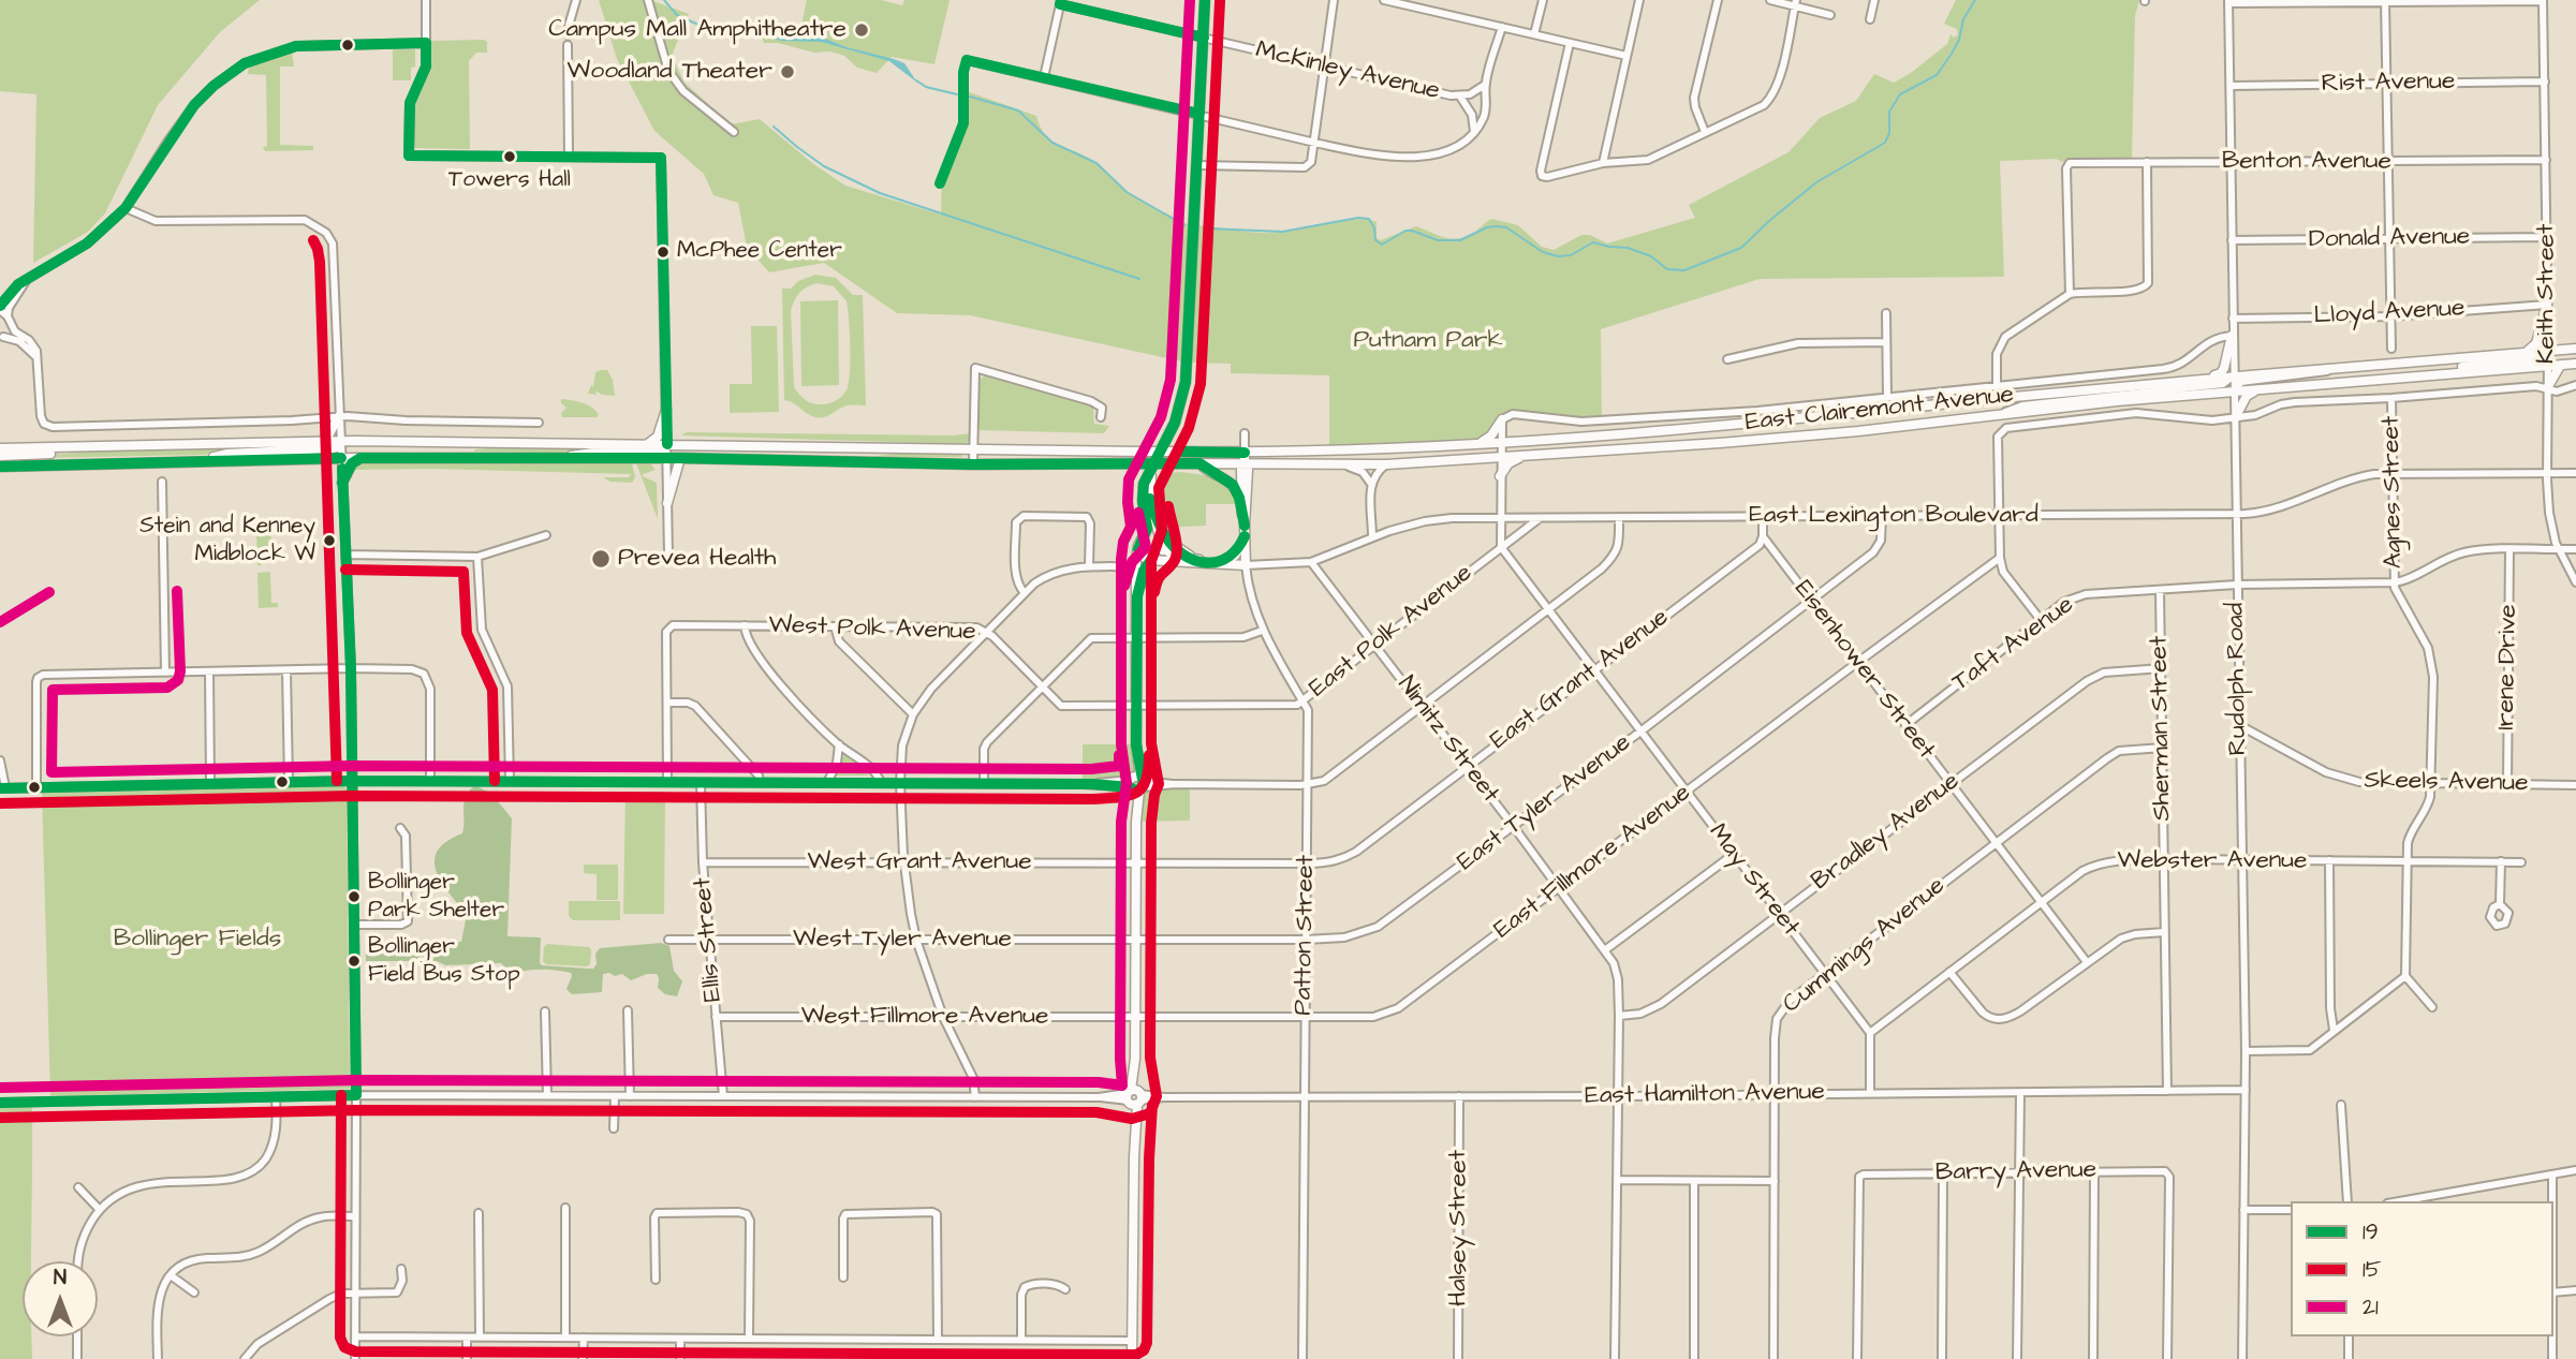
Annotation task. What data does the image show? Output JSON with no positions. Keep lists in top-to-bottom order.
{
  "streets": {
    "main road": ["East Clairemont Avenue", "East Lexington Boulevard", "Patton Street"],
    "street": [
      "McKinley Avenue",
      "Rist Avenue",
      "Benton Avenue",
      "Donald Avenue",
      "Keith Street",
      "Lloyd Avenue",
      "Agnes Street",
      "West Polk Avenue",
      "East Polk Avenue",
      "Taft Avenue",
      "Irene Drive",
      "Eisenhower Street",
      "Rudolph Road",
      "East Grant Avenue",
      "Sherman Street",
      "Nimitz Street",
      "Skeels Avenue",
      "East Tyler Avenue",
      "Bradley Avenue",
      "Webster Avenue",
      "West Grant Avenue",
      "East Fillmore Avenue",
      "May Street",
      "Ellis Street",
      "West Tyler Avenue",
      "Cummings Avenue",
      "West Fillmore Avenue",
      "East Hamilton Avenue",
      "Barry Avenue",
      "Halsey Street"
    ]
  },
  "crossings": [
    ["Rist Avenue", "Keith Street"],
    ["Rist Avenue", "Rudolph Road"],
    ["Benton Avenue", "Keith Street"],
    ["Benton Avenue", "Rudolph Road"],
    ["Donald Avenue", "Keith Street"],
    ["Donald Avenue", "Rudolph Road"],
    ["Keith Street", "Lloyd Avenue"],
    ["Keith Street", "East Clairemont Avenue"],
    ["Keith Street", "East Lexington Boulevard"],
    ["Keith Street", "Taft Avenue"],
    ["Lloyd Avenue", "Rudolph Road"],
    ["East Clairemont Avenue", "East Lexington Boulevard"],
    ["East Clairemont Avenue", "Rudolph Road"],
    ["East Clairemont Avenue", "Nimitz Street"],
    ["East Clairemont Avenue", "Patton Street"],
    ["Agnes Street", "East Lexington Boulevard"],
    ["Agnes Street", "Taft Avenue"],
    ["Agnes Street", "Skeels Avenue"],
    ["Agnes Street", "Webster Avenue"],
    ["East Lexington Boulevard", "East Polk Avenue"],
    ["East Lexington Boulevard", "Rudolph Road"],
    ["East Lexington Boulevard", "Nimitz Street"],
    ["East Lexington Boulevard", "East Tyler Avenue"],
    ["East Lexington Boulevard", "Patton Street"],
    ["West Polk Avenue", "East Polk Avenue"],
    ["East Polk Avenue", "Nimitz Street"],
    ["East Polk Avenue", "May Street"],
    ["East Polk Avenue", "Patton Street"],
    ["Taft Avenue", "Irene Drive"],
    ["Taft Avenue", "Eisenhower Street"],
    ["Taft Avenue", "Rudolph Road"],
    ["Taft Avenue", "Sherman Street"],
    ["Irene Drive", "Skeels Avenue"],
    ["Eisenhower Street", "East Grant Avenue"],
    ["Eisenhower Street", "East Tyler Avenue"],
    ["Eisenhower Street", "Bradley Avenue"],
    ["Eisenhower Street", "Webster Avenue"],
    ["Eisenhower Street", "East Fillmore Avenue"],
    ["Eisenhower Street", "Cummings Avenue"],
    ["Rudolph Road", "Skeels Avenue"],
    ["Rudolph Road", "Webster Avenue"],
    ["Rudolph Road", "East Hamilton Avenue"],
    ["East Grant Avenue", "Nimitz Street"],
    ["East Grant Avenue", "West Grant Avenue"],
    ["East Grant Avenue", "May Street"],
    ["East Grant Avenue", "Patton Street"],
    ["Sherman Street", "Bradley Avenue"],
    ["Sherman Street", "Webster Avenue"],
    ["Sherman Street", "Cummings Avenue"],
    ["Sherman Street", "East Hamilton Avenue"],
    ["Nimitz Street", "East Tyler Avenue"],
    ["Nimitz Street", "Bradley Avenue"],
    ["Nimitz Street", "East Fillmore Avenue"],
    ["Nimitz Street", "Patton Street"],
    ["Nimitz Street", "East Hamilton Avenue"],
    ["East Tyler Avenue", "May Street"],
    ["East Tyler Avenue", "Patton Street"],
    ["East Tyler Avenue", "West Tyler Avenue"],
    ["Bradley Avenue", "May Street"],
    ["Webster Avenue", "May Street"],
    ["West Grant Avenue", "Ellis Street"],
    ["East Fillmore Avenue", "May Street"],
    ["East Fillmore Avenue", "Patton Street"],
    ["East Fillmore Avenue", "West Fillmore Avenue"],
    ["May Street", "Cummings Avenue"],
    ["Patton Street", "East Hamilton Avenue"],
    ["Ellis Street", "West Tyler Avenue"],
    ["Ellis Street", "West Fillmore Avenue"],
    ["Ellis Street", "East Hamilton Avenue"],
    ["Cummings Avenue", "East Hamilton Avenue"],
    ["East Hamilton Avenue", "Halsey Street"]
  ],
  "parks": ["Putnam Park", "Bollinger Fields"],
  "places": [
    "Campus Mall Amphitheatre",
    "Woodland Theater",
    "Towers Hall",
    "McPhee Center",
    "Stein and Kenney Midblock W",
    "Prevea Health",
    "Bollinger Park Shelter",
    "Bollinger Field Bus Stop"
  ],
  "lines": ["transit line 19", "transit line 21", "transit line 15"],
  "legend": ["19", "15", "21"],
  "north": "top"
}
